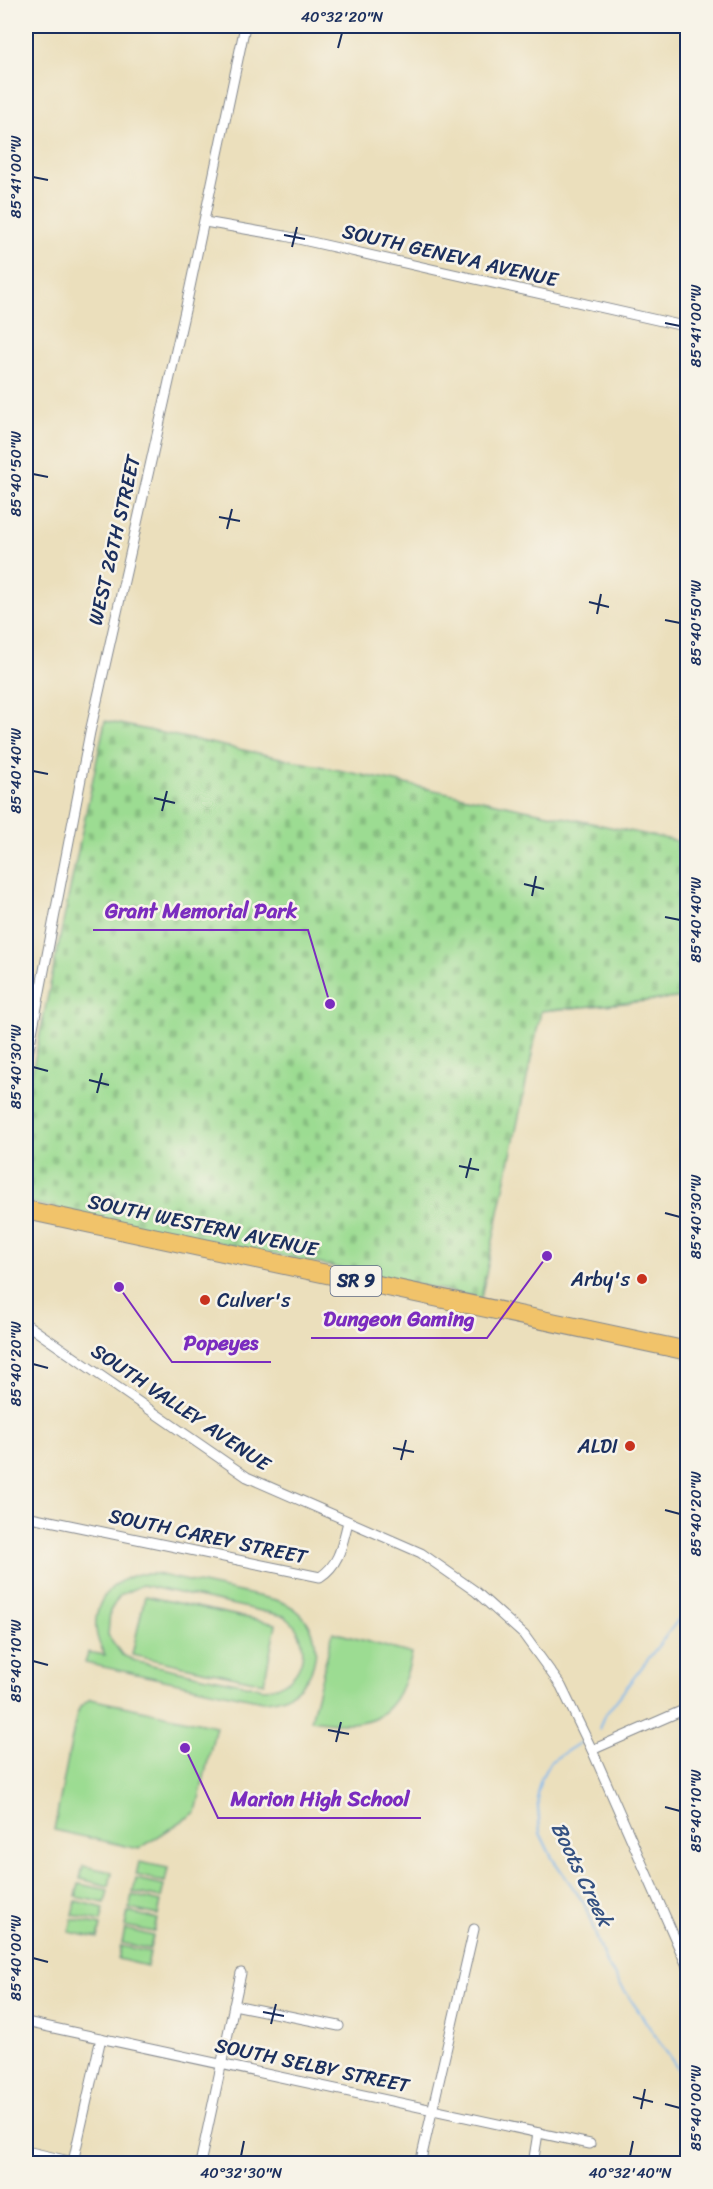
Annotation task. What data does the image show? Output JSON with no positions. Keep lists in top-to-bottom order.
{
  "streets": {
    "highway": ["SOUTH WESTERN AVENUE", "SR 9"],
    "street": [
      "SOUTH GENEVA AVENUE",
      "WEST 26TH STREET",
      "SOUTH VALLEY AVENUE",
      "SOUTH CAREY STREET",
      "SOUTH SELBY STREET"
    ]
  },
  "crossings": [
    ["SOUTH GENEVA AVENUE", "WEST 26TH STREET"],
    ["SOUTH VALLEY AVENUE", "SOUTH CAREY STREET"]
  ],
  "water": ["Boots Creek"],
  "places": [
    "Grant Memorial Park",
    "Dungeon Gaming",
    "Arby's",
    "Popeyes",
    "Culver's",
    "ALDI",
    "Marion High School"
  ],
  "coordinates": [
    "40°32'20\"N",
    "85°41'00\"W",
    "85°40'50\"W",
    "85°40'40\"W",
    "85°40'30\"W",
    "85°40'20\"W",
    "85°40'10\"W",
    "85°40'00\"W",
    "40°32'30\"N",
    "40°32'40\"N"
  ]
}
